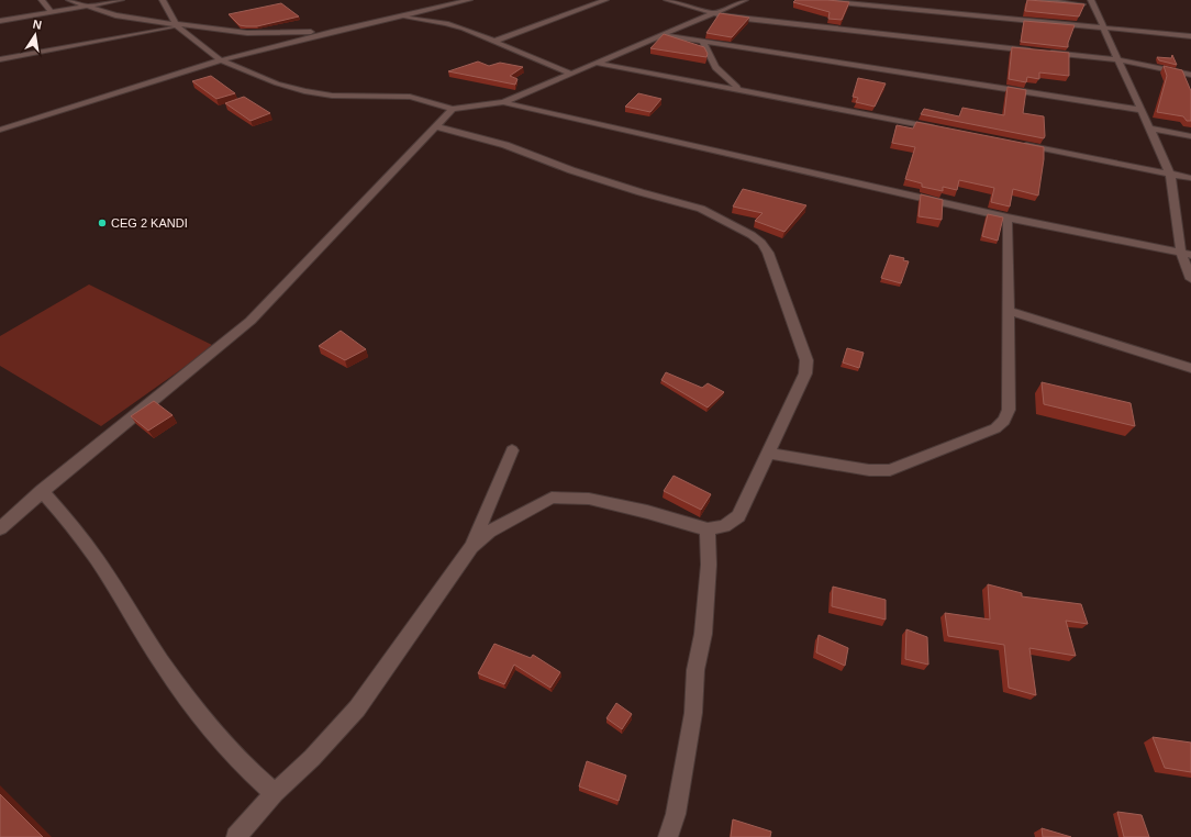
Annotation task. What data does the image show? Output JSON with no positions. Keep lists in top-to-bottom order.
{
  "places": ["CEG 2 KANDI"],
  "north": "top"
}
